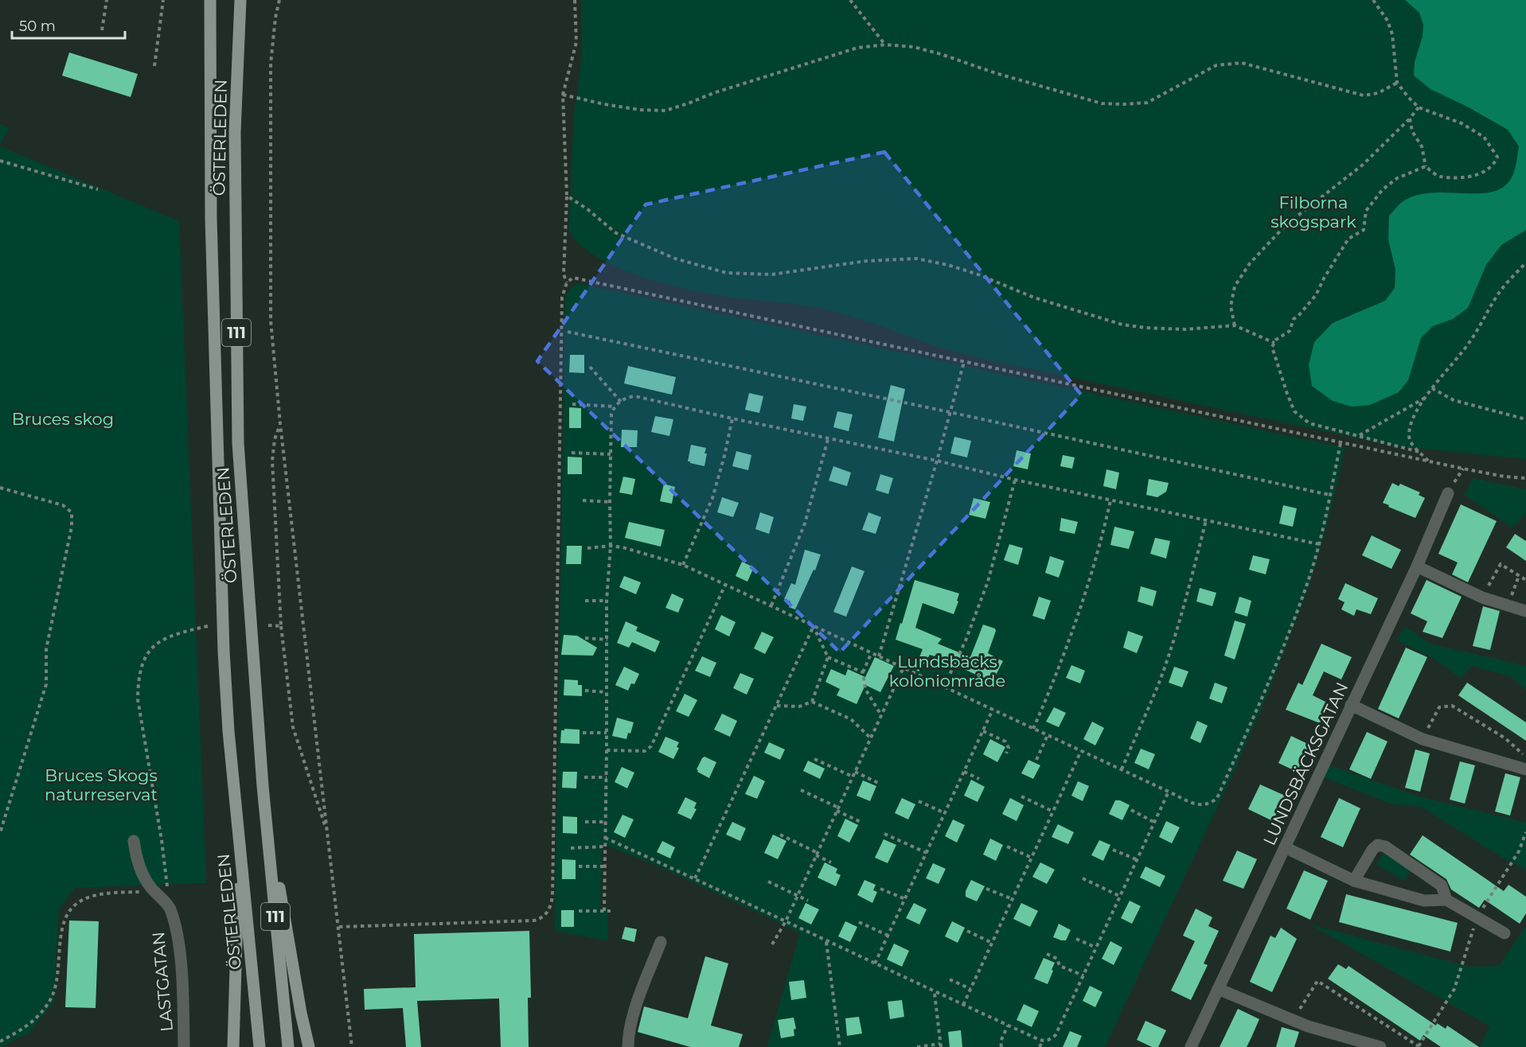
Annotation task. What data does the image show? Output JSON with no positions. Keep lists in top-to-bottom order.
{
  "streets": {
    "main road": ["ÖSTERLEDEN", "111"],
    "street": ["LUNDSBÄCKSGATAN", "LASTGATAN"]
  },
  "parks": [
    "Filborna skogspark",
    "Bruces skog",
    "Lundsbäcks koloniområde",
    "Bruces Skogs naturreservat"
  ],
  "scale_bar": "50 m"
}
